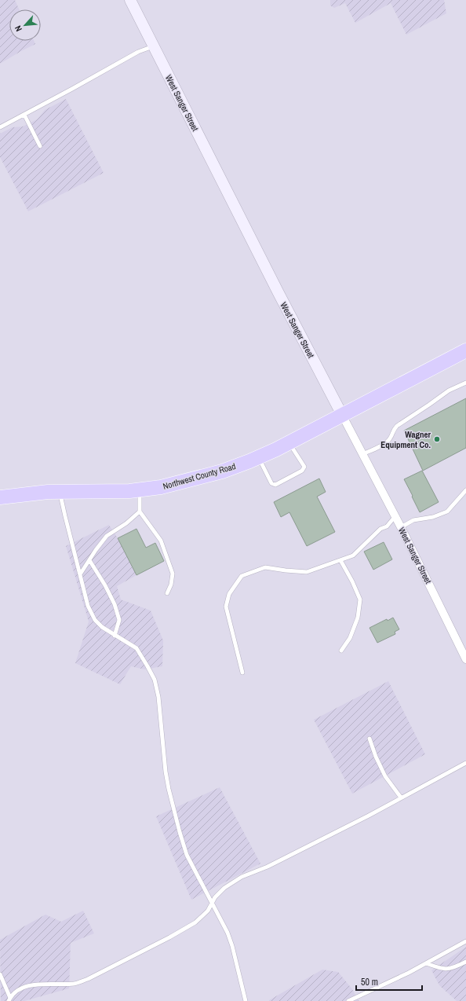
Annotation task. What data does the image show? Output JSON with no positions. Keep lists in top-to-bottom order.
{
  "streets": {
    "highway": ["Northwest County Road"],
    "main road": ["West Sanger Street"]
  },
  "crossings": [
    ["West Sanger Street", "Northwest County Road"]
  ],
  "places": ["Wagner Equipment Co."],
  "scale_bar": "50 m",
  "north": "bottom left"
}
